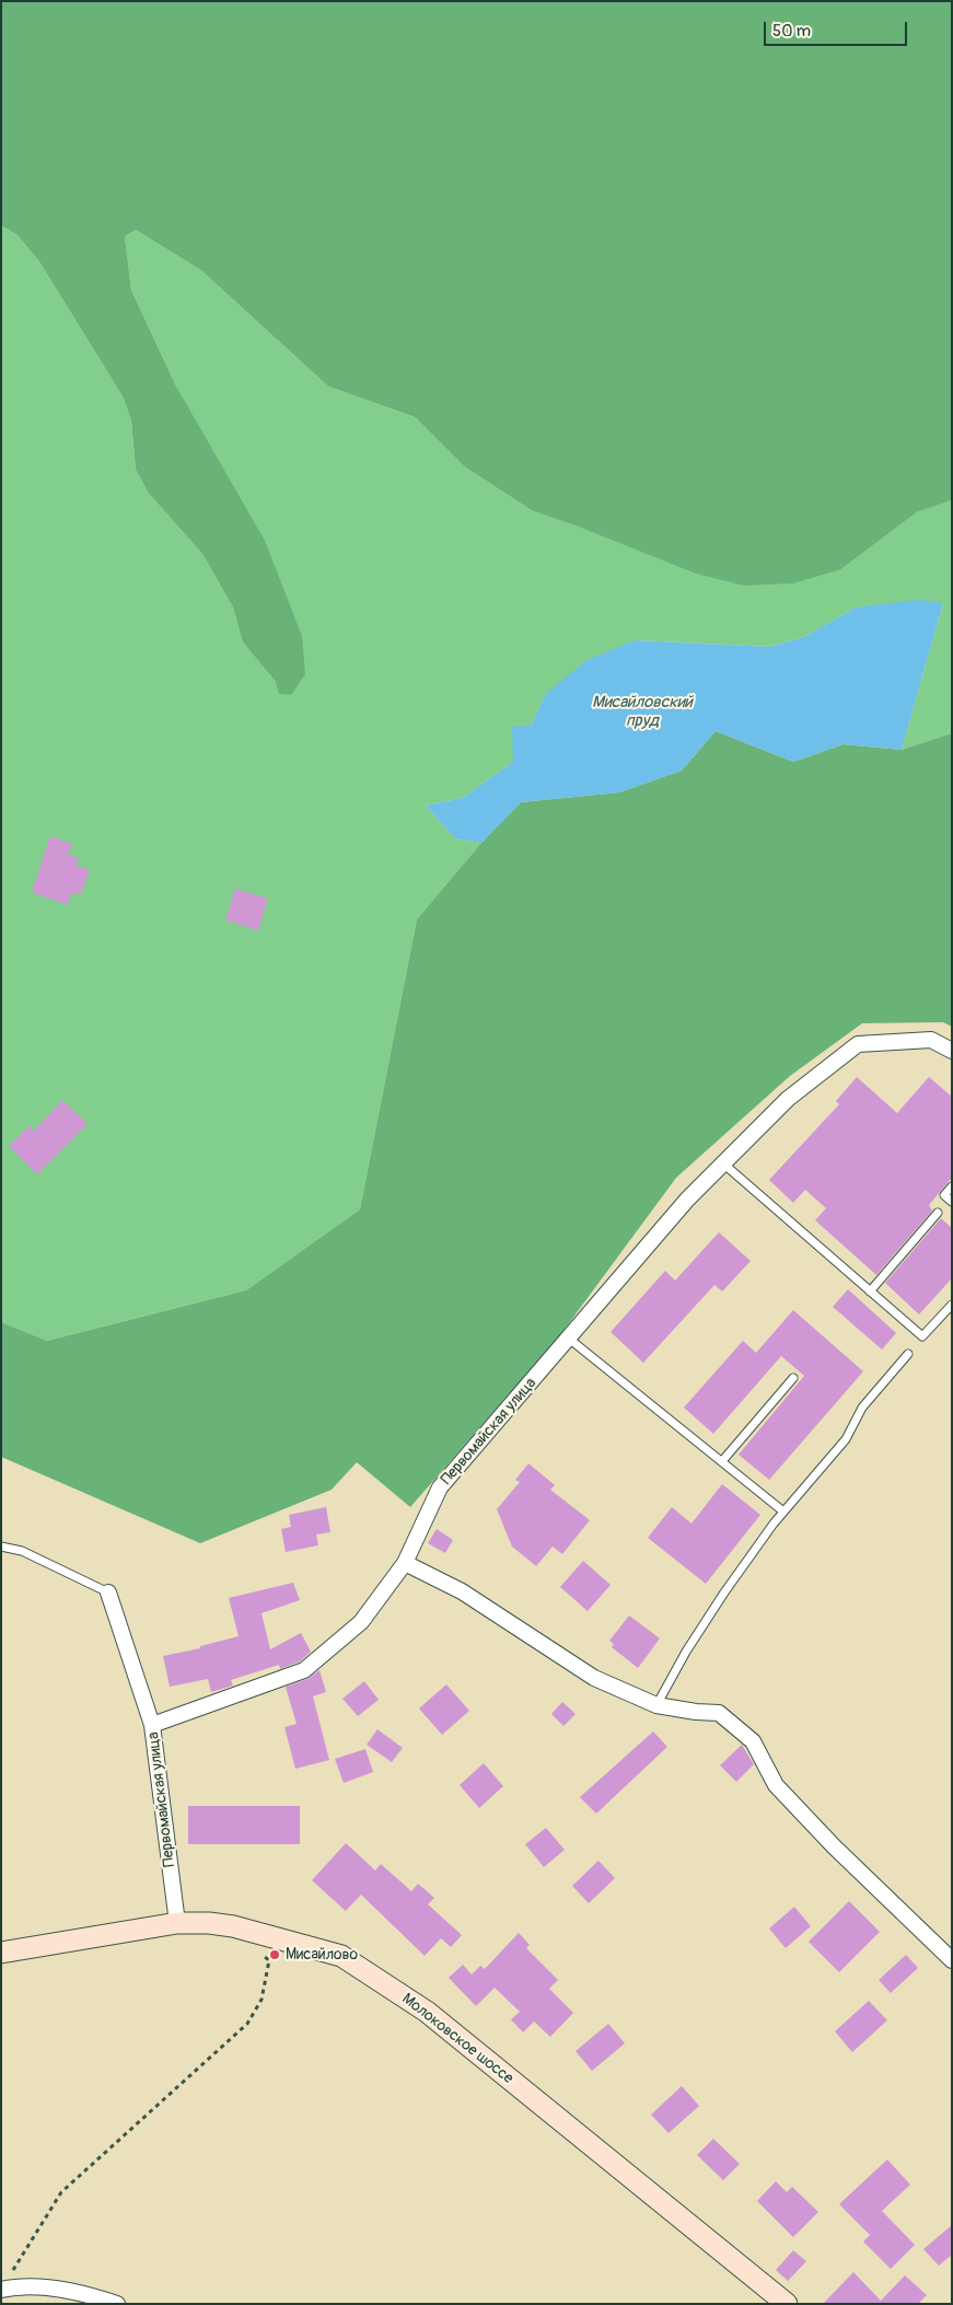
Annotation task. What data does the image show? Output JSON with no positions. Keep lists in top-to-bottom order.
{
  "streets": {
    "main road": ["Молоковское шоссе"],
    "street": ["Первомайская улица"]
  },
  "crossings": [
    ["Первомайская улица", "Молоковское шоссе"]
  ],
  "water": ["Мисайловский пруд"],
  "places": ["Мисайлово"],
  "scale_bar": "50 m"
}
